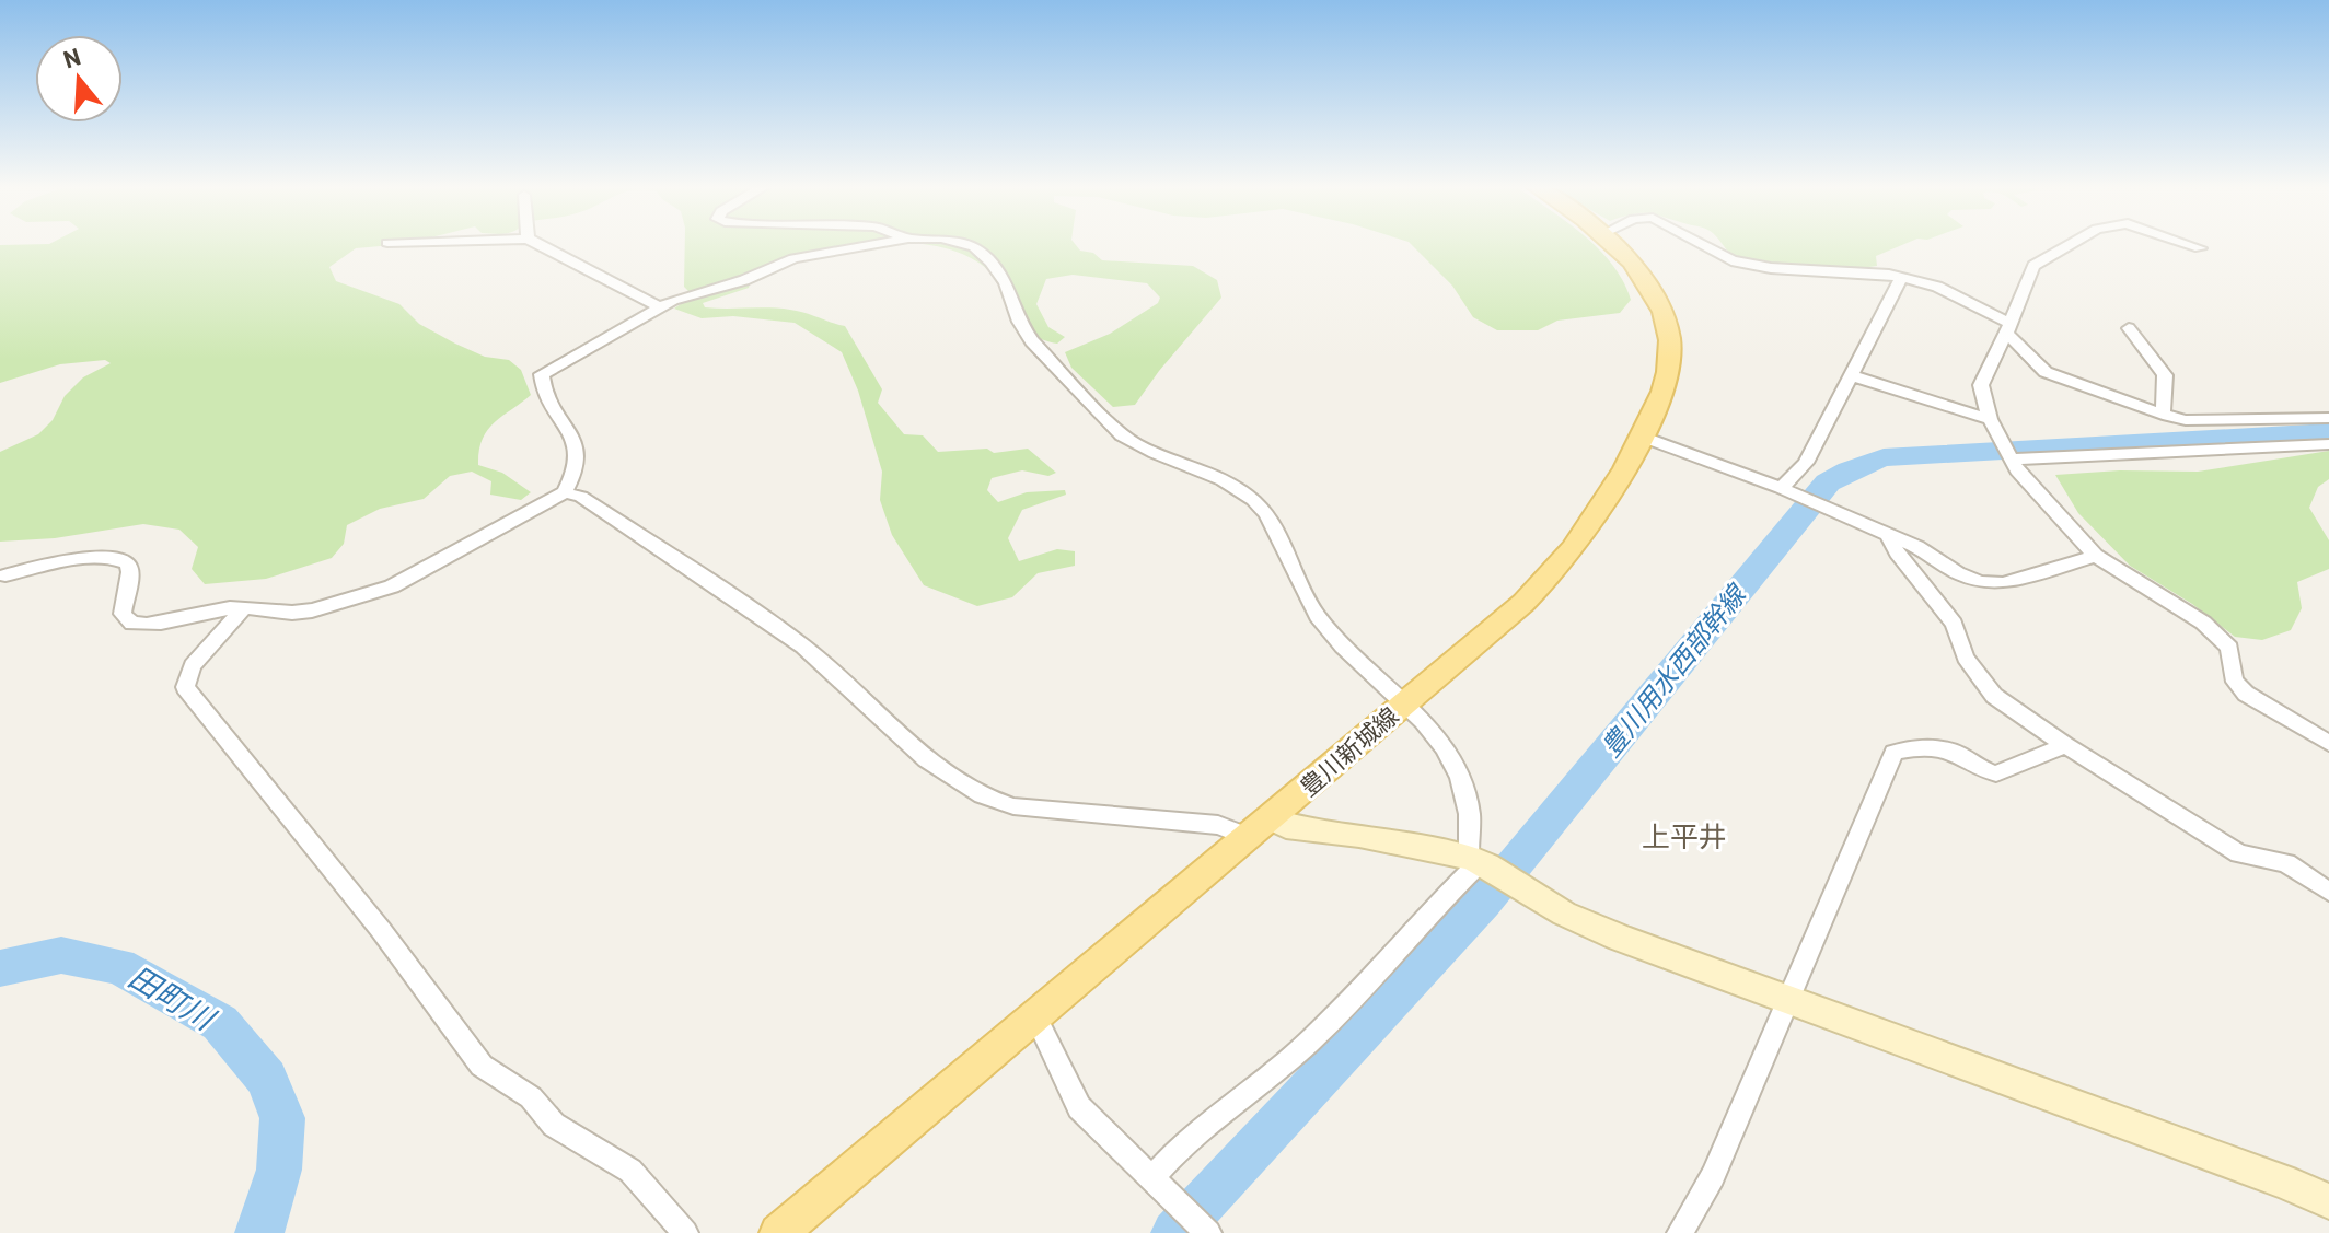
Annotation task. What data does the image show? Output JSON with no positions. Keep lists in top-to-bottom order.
{
  "streets": {
    "main road": ["豊川新城線"]
  },
  "districts": ["上平井"],
  "water": ["豊川用水西部幹線", "田町川"],
  "north": "top"
}
